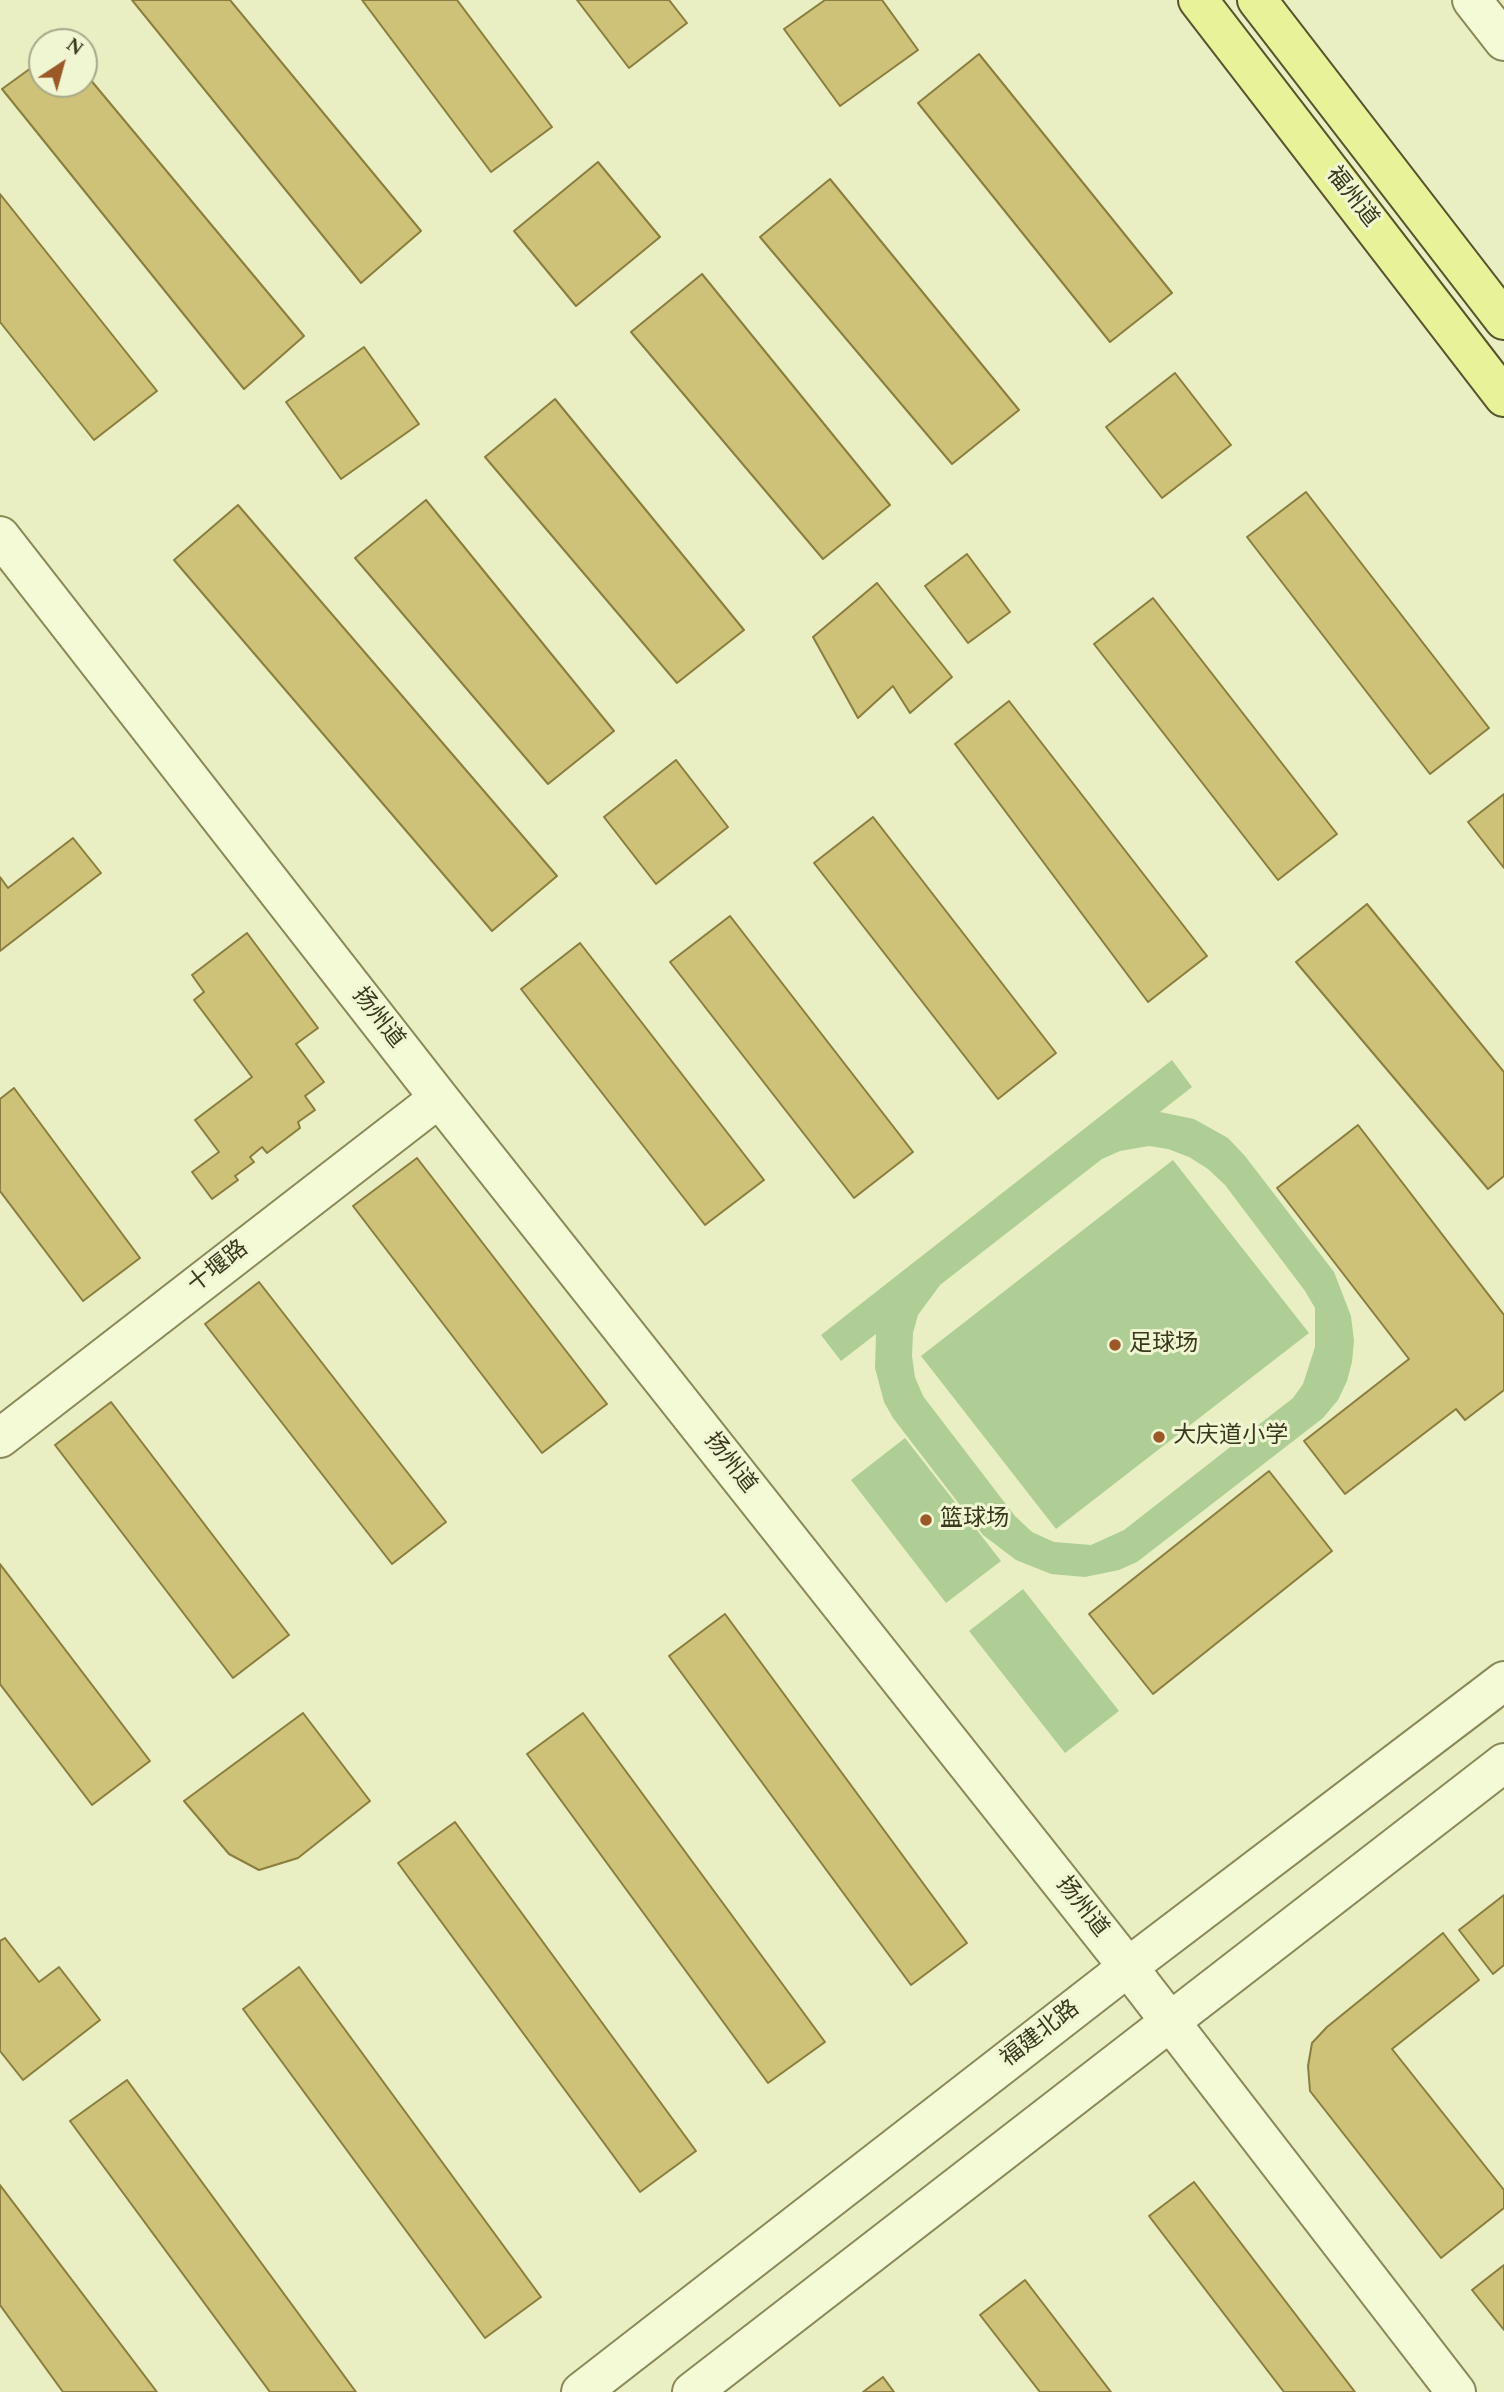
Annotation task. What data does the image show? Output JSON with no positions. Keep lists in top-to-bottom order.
{
  "streets": {
    "main road": ["福州道"],
    "street": ["扬州道", "十堰路", "福建北路"]
  },
  "crossings": [
    ["扬州道", "十堰路"],
    ["扬州道", "福建北路"]
  ],
  "places": ["足球场", "大庆道小学", "篮球场"],
  "north": "top right"
}
